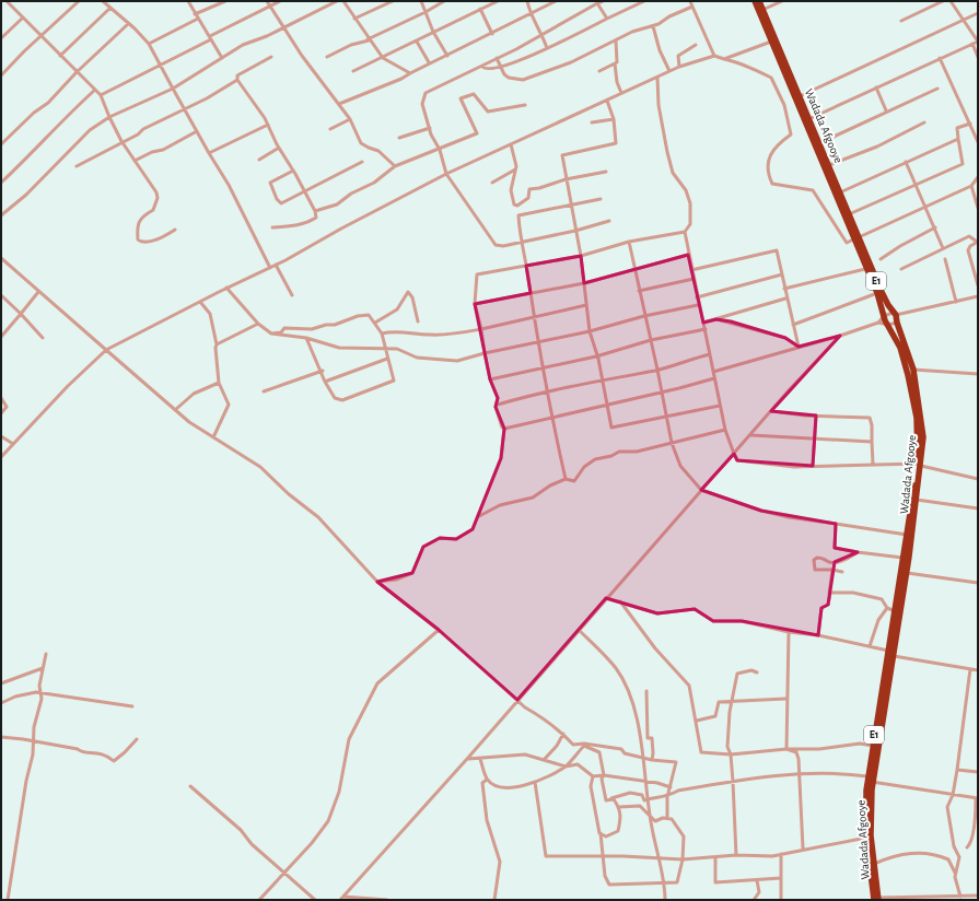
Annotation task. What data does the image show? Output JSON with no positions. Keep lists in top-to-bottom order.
{
  "streets": {
    "highway": ["Wadada Afgooye", "E1"]
  }
}
